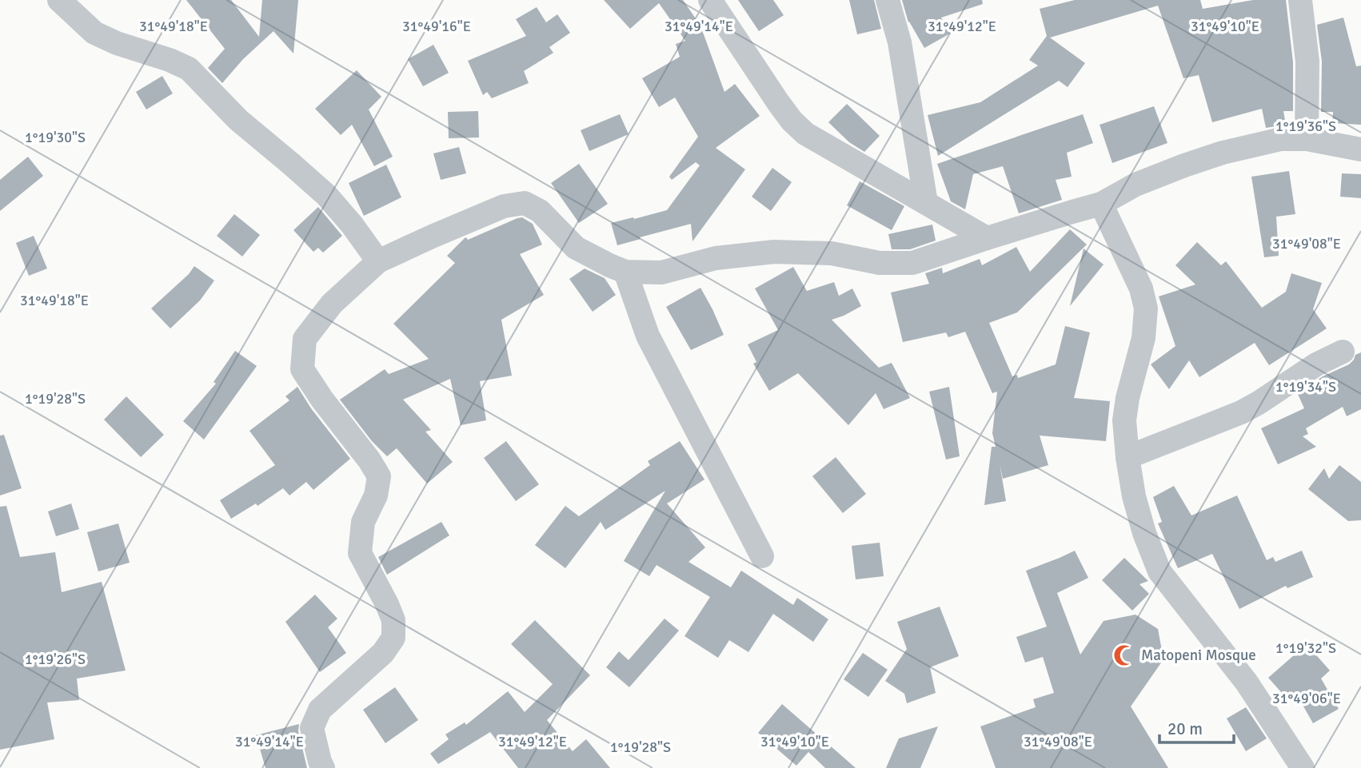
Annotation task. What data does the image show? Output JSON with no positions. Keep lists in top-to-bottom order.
{
  "places": {
    "mosque": ["Matopeni Mosque"]
  },
  "scale_bar": "20 m",
  "coordinates": [
    "31°49'18\"E",
    "31°49'16\"E",
    "31°49'14\"E",
    "31°49'12\"E",
    "31°49'10\"E",
    "1°19'36\"S",
    "1°19'30\"S",
    "31°49'08\"E",
    "1°19'34\"S",
    "1°19'28\"S",
    "1°19'32\"S",
    "1°19'26\"S",
    "31°49'06\"E"
  ]
}
